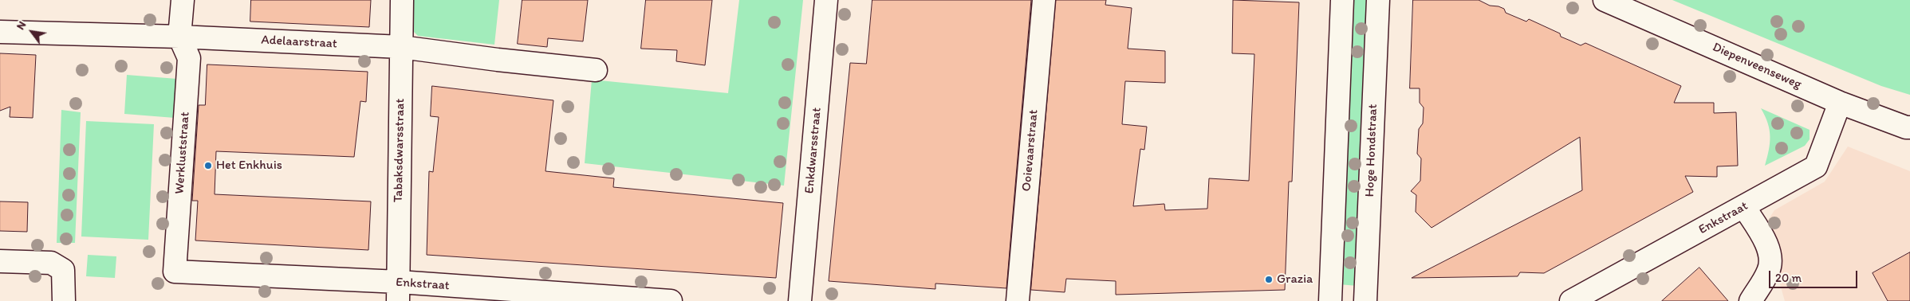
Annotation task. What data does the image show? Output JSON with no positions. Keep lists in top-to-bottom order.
{
  "streets": {
    "street": [
      "Adelaarstraat",
      "Diepenveenseweg",
      "Tabaksdwarsstraat",
      "Enkdwarsstraat",
      "Ooievaarstraat",
      "Hoge Hondstraat",
      "Werkluststraat",
      "Enkstraat"
    ]
  },
  "crossings": [
    ["Adelaarstraat", "Tabaksdwarsstraat"],
    ["Adelaarstraat", "Werkluststraat"],
    ["Diepenveenseweg", "Enkstraat"],
    ["Tabaksdwarsstraat", "Enkstraat"],
    ["Werkluststraat", "Enkstraat"]
  ],
  "places": ["Het Enkhuis", "Grazia"],
  "scale_bar": "20 m",
  "north": "top left"
}
